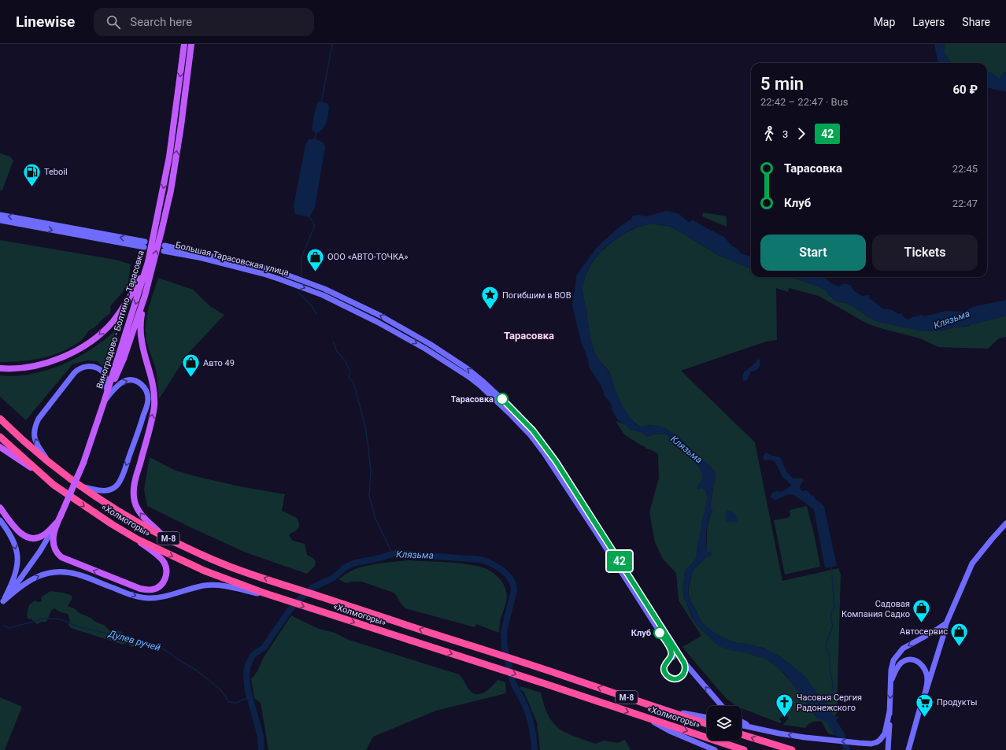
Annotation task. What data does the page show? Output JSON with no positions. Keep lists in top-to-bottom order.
{
  "streets": {
    "highway": ["«Холмогоры»", "М-8"],
    "main road": ["Виноградово - Болтино - Тарасовка"],
    "street": ["Большая Тарасовская улица"]
  },
  "districts": ["Тарасовка"],
  "water": ["Клязьма", "Дулев ручей"],
  "places": {
    "fuel station": ["Teboil"],
    "shop": [
      "ООО «АВТО-ТОЧКА»",
      "Авто 49",
      "Садовая Компания Садко",
      "Автосервис"
    ],
    "place": ["Погибшим в ВОВ"],
    "other": ["Тарасовка", "Клуб"],
    "church": ["Часовня Сергия Радонежского"],
    "supermarket": ["Продукты"]
  },
  "lines": ["bus line 42"],
  "page": {
    "header": "Linewise",
    "search": "Search here",
    "nav": ["Map", "Layers", "Share"],
    "on_map": "42",
    "heading": ["5 min", "22:42 – 22:47 · Bus", "60 ₽"],
    "legs": ["3", "42"],
    "list": [
      {
        "name": "Тарасовка",
        "value": "22:45"
      },
      {
        "name": "Клуб",
        "value": "22:47"
      }
    ],
    "buttons": ["Start", "Tickets"]
  }
}
